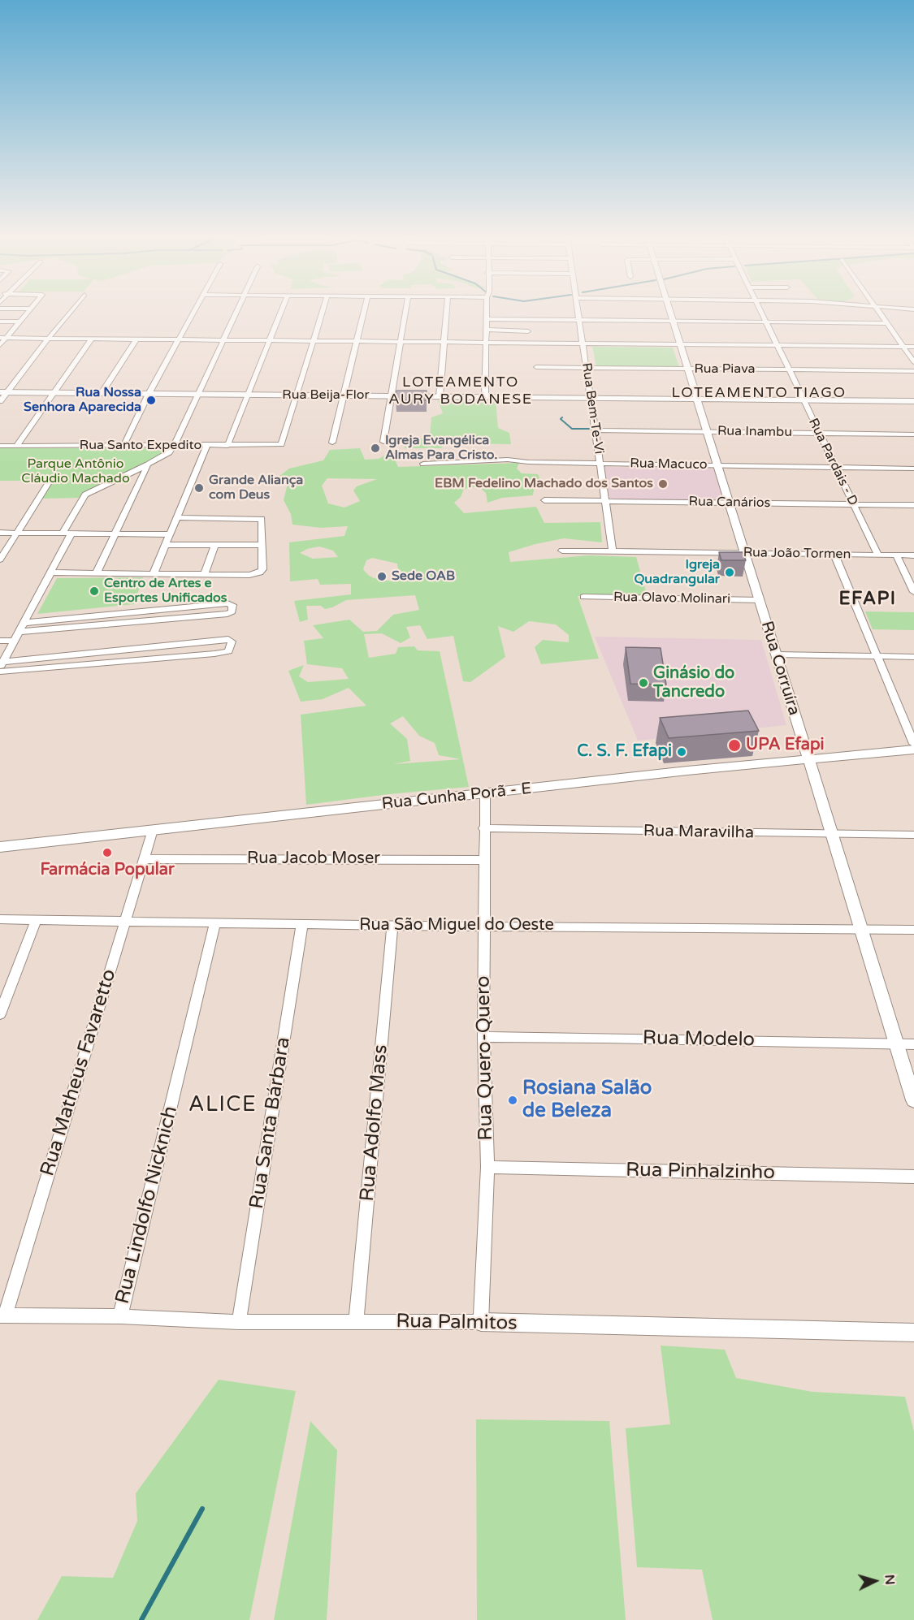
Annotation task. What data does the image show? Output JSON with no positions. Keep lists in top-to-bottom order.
{
  "streets": {
    "street": [
      "Rua Piava",
      "Rua Beija-Flor",
      "Rua Bem-Te-Vi",
      "Rua Inambu",
      "Rua Santo Expedito",
      "Rua Pardais - D",
      "Rua Macuco",
      "Rua Canários",
      "Rua João Tormen",
      "Rua Olavo Molinari",
      "Rua Corruíra",
      "Rua Cunha Porã - E",
      "Rua Maravilha",
      "Rua Jacob Moser",
      "Rua São Miguel do Oeste",
      "Rua Modelo",
      "Rua Quero-Quero",
      "Rua Matheus Favaretto",
      "Rua Santa Bárbara",
      "Rua Adolfo Mass",
      "Rua Pinhalzinho",
      "Rua Lindolfo Nicknich",
      "Rua Palmitos"
    ]
  },
  "crossings": [
    ["Rua Piava", "Rua Bem-Te-Vi"],
    ["Rua Piava", "Rua Pardais - D"],
    ["Rua Piava", "Rua Corruíra"],
    ["Rua Beija-Flor", "Rua Bem-Te-Vi"],
    ["Rua Beija-Flor", "Rua Santo Expedito"],
    ["Rua Beija-Flor", "Rua Pardais - D"],
    ["Rua Beija-Flor", "Rua Corruíra"],
    ["Rua Bem-Te-Vi", "Rua Inambu"],
    ["Rua Bem-Te-Vi", "Rua Macuco"],
    ["Rua Bem-Te-Vi", "Rua Canários"],
    ["Rua Bem-Te-Vi", "Rua João Tormen"],
    ["Rua Inambu", "Rua Pardais - D"],
    ["Rua Inambu", "Rua Corruíra"],
    ["Rua Pardais - D", "Rua Macuco"],
    ["Rua Pardais - D", "Rua Canários"],
    ["Rua Pardais - D", "Rua João Tormen"],
    ["Rua Macuco", "Rua Corruíra"],
    ["Rua Canários", "Rua Corruíra"],
    ["Rua João Tormen", "Rua Corruíra"],
    ["Rua Olavo Molinari", "Rua Corruíra"],
    ["Rua Corruíra", "Rua Cunha Porã - E"],
    ["Rua Corruíra", "Rua Maravilha"],
    ["Rua Corruíra", "Rua São Miguel do Oeste"],
    ["Rua Corruíra", "Rua Modelo"],
    ["Rua Cunha Porã - E", "Rua Quero-Quero"],
    ["Rua Cunha Porã - E", "Rua Matheus Favaretto"],
    ["Rua Maravilha", "Rua Quero-Quero"],
    ["Rua Jacob Moser", "Rua Quero-Quero"],
    ["Rua Jacob Moser", "Rua Matheus Favaretto"],
    ["Rua São Miguel do Oeste", "Rua Quero-Quero"],
    ["Rua São Miguel do Oeste", "Rua Matheus Favaretto"],
    ["Rua São Miguel do Oeste", "Rua Santa Bárbara"],
    ["Rua São Miguel do Oeste", "Rua Adolfo Mass"],
    ["Rua São Miguel do Oeste", "Rua Lindolfo Nicknich"],
    ["Rua Modelo", "Rua Quero-Quero"],
    ["Rua Quero-Quero", "Rua Pinhalzinho"],
    ["Rua Quero-Quero", "Rua Palmitos"],
    ["Rua Matheus Favaretto", "Rua Palmitos"],
    ["Rua Santa Bárbara", "Rua Palmitos"],
    ["Rua Adolfo Mass", "Rua Palmitos"],
    ["Rua Lindolfo Nicknich", "Rua Palmitos"]
  ],
  "districts": [
    "LOTEAMENTO AURY BODANESE",
    "LOTEAMENTO TIAGO",
    "EFAPI",
    "ALICE"
  ],
  "parks": ["Parque Antônio Cláudio Machado"],
  "places": [
    "Rua Nossa Senhora Aparecida",
    "Igreja Evangélica Almas Para Cristo.",
    "EBM Fedelino Machado dos Santos",
    "Grande Aliança com Deus",
    "Igreja Quadrangular",
    "Sede OAB",
    "Centro de Artes e Esportes Unificados",
    "Ginásio do Tancredo",
    "UPA Efapi",
    "C. S. F. Efapi",
    "Farmácia Popular",
    "Rosiana Salão de Beleza"
  ],
  "north": "right"
}
